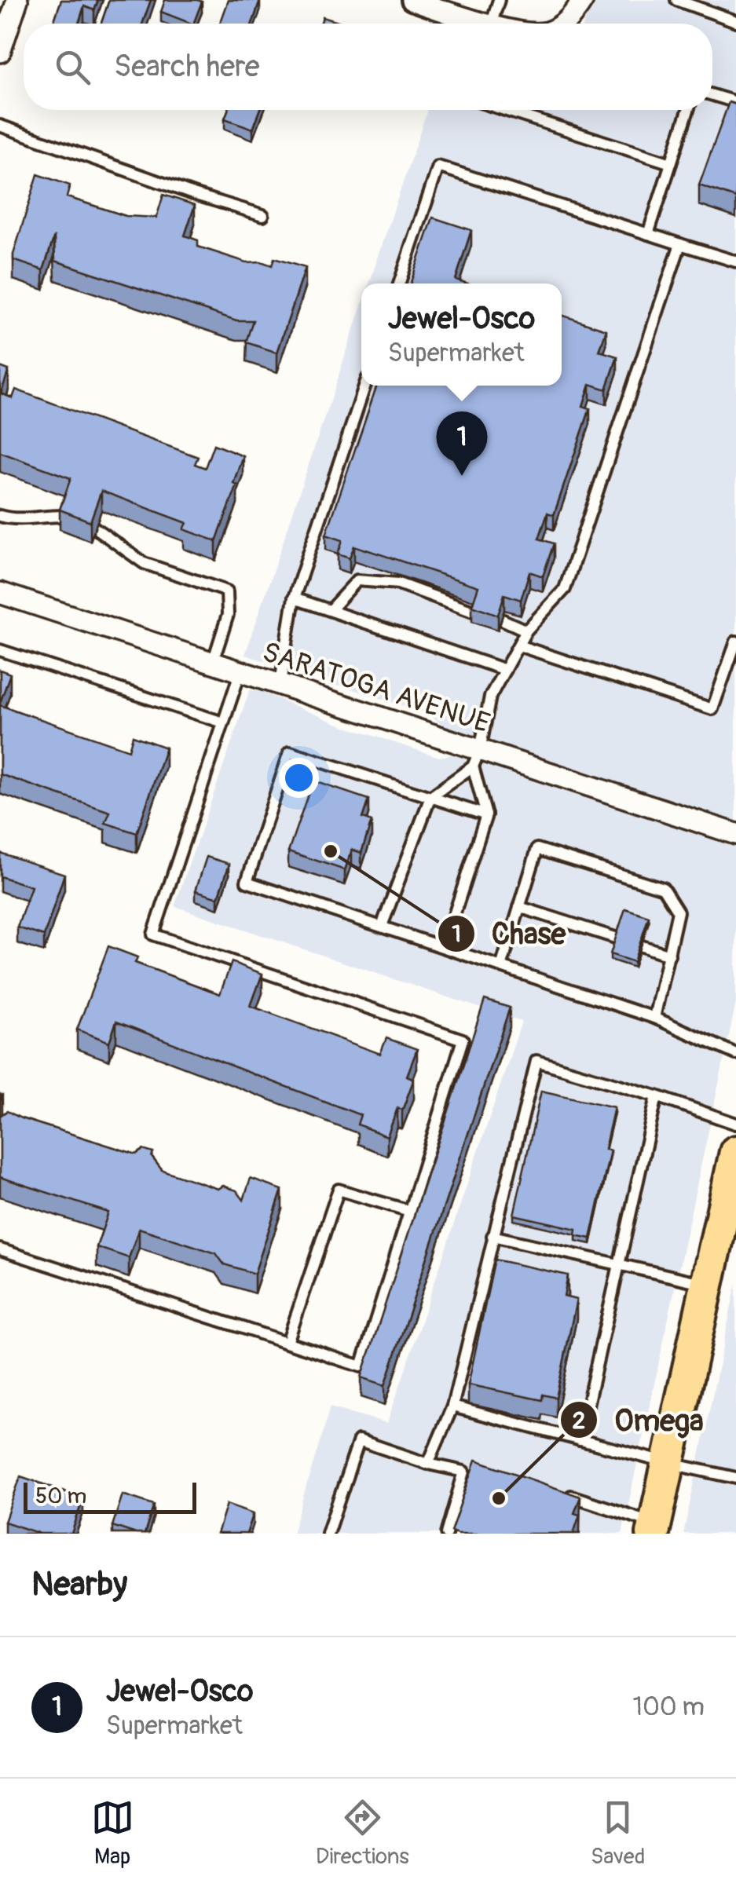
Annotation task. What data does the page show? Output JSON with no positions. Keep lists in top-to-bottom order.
{
  "streets": {
    "street": ["SARATOGA AVENUE"]
  },
  "places": ["Chase", "Omega"],
  "scale_bar": "50 m",
  "page": {
    "search": "Search here",
    "popup": ["Jewel-Osco", "Supermarket"],
    "pins": "1",
    "scale": "50 m",
    "heading": "Nearby",
    "list": [
      {
        "mark": "1",
        "name": "Jewel-Osco",
        "note": "Supermarket",
        "value": "100 m"
      }
    ],
    "nav": ["Map", "Directions", "Saved"]
  }
}
